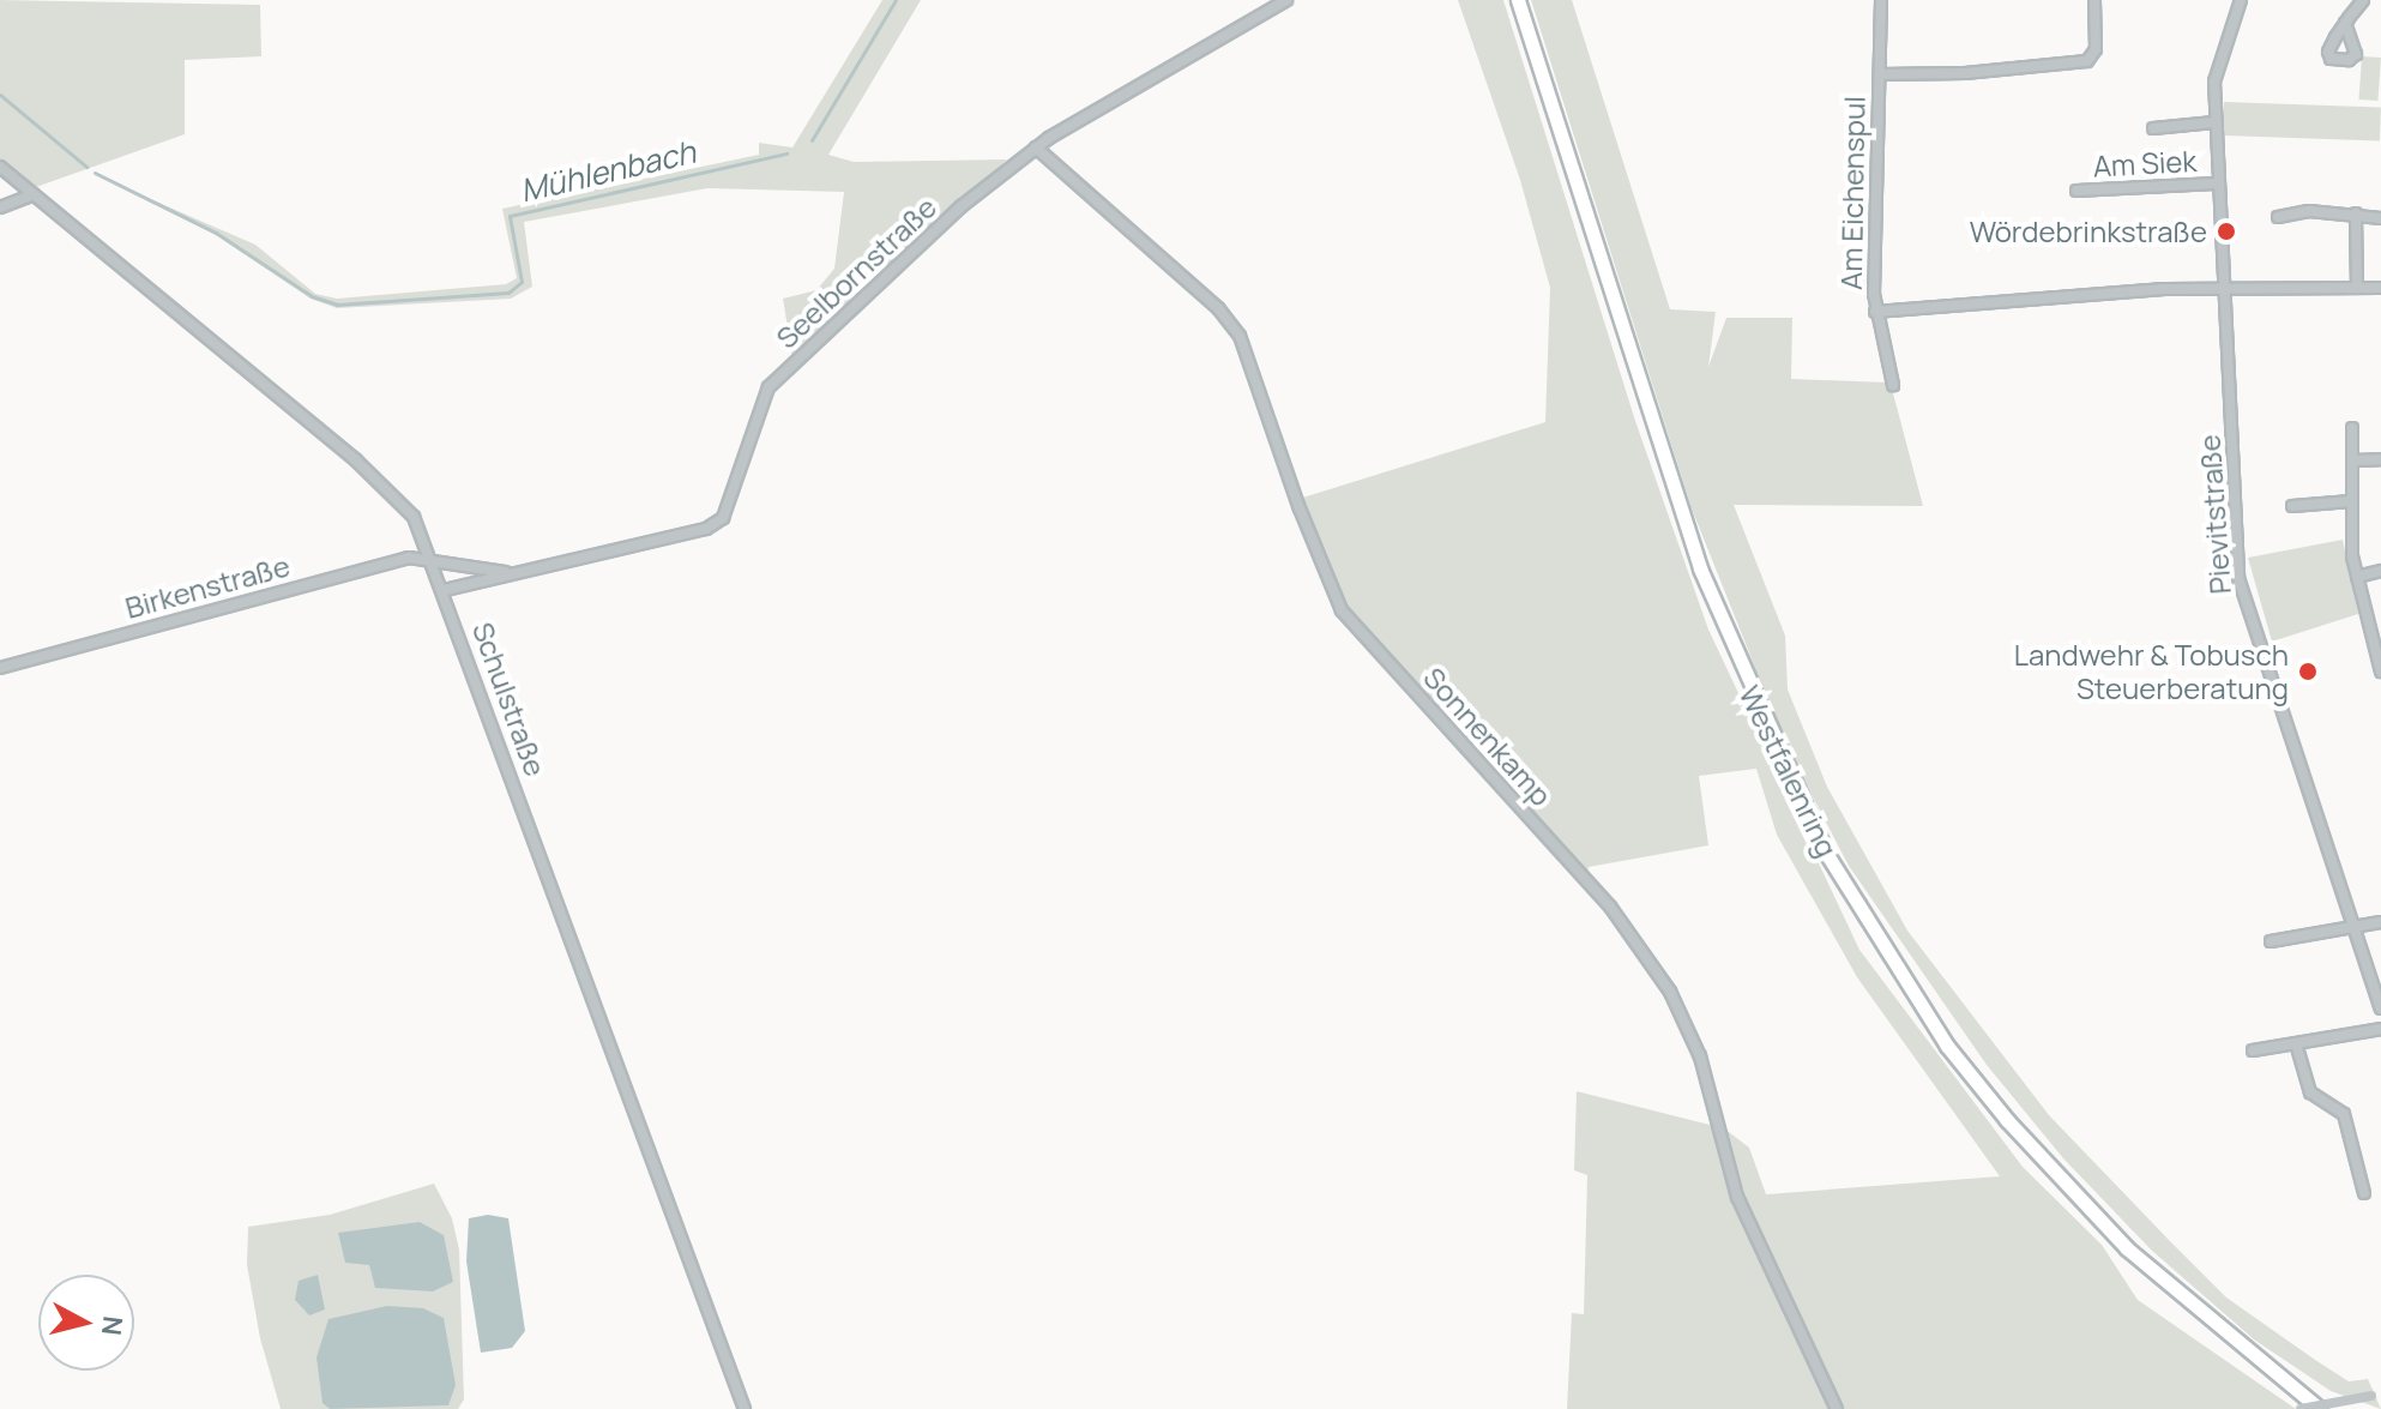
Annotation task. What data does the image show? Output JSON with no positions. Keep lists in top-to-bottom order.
{
  "streets": {
    "main road": ["Westfalenring"],
    "street": [
      "Am Siek",
      "Am Eichenspul",
      "Seelbornstraße",
      "Pievitstraße",
      "Birkenstraße",
      "Schulstraße",
      "Sonnenkamp"
    ]
  },
  "crossings": [
    ["Am Siek", "Pievitstraße"],
    ["Seelbornstraße", "Birkenstraße"],
    ["Seelbornstraße", "Schulstraße"],
    ["Seelbornstraße", "Sonnenkamp"],
    ["Birkenstraße", "Schulstraße"]
  ],
  "water": ["Mühlenbach"],
  "places": ["Wördebrinkstraße", "Landwehr & Tobusch Steuerberatung"],
  "north": "right"
}
